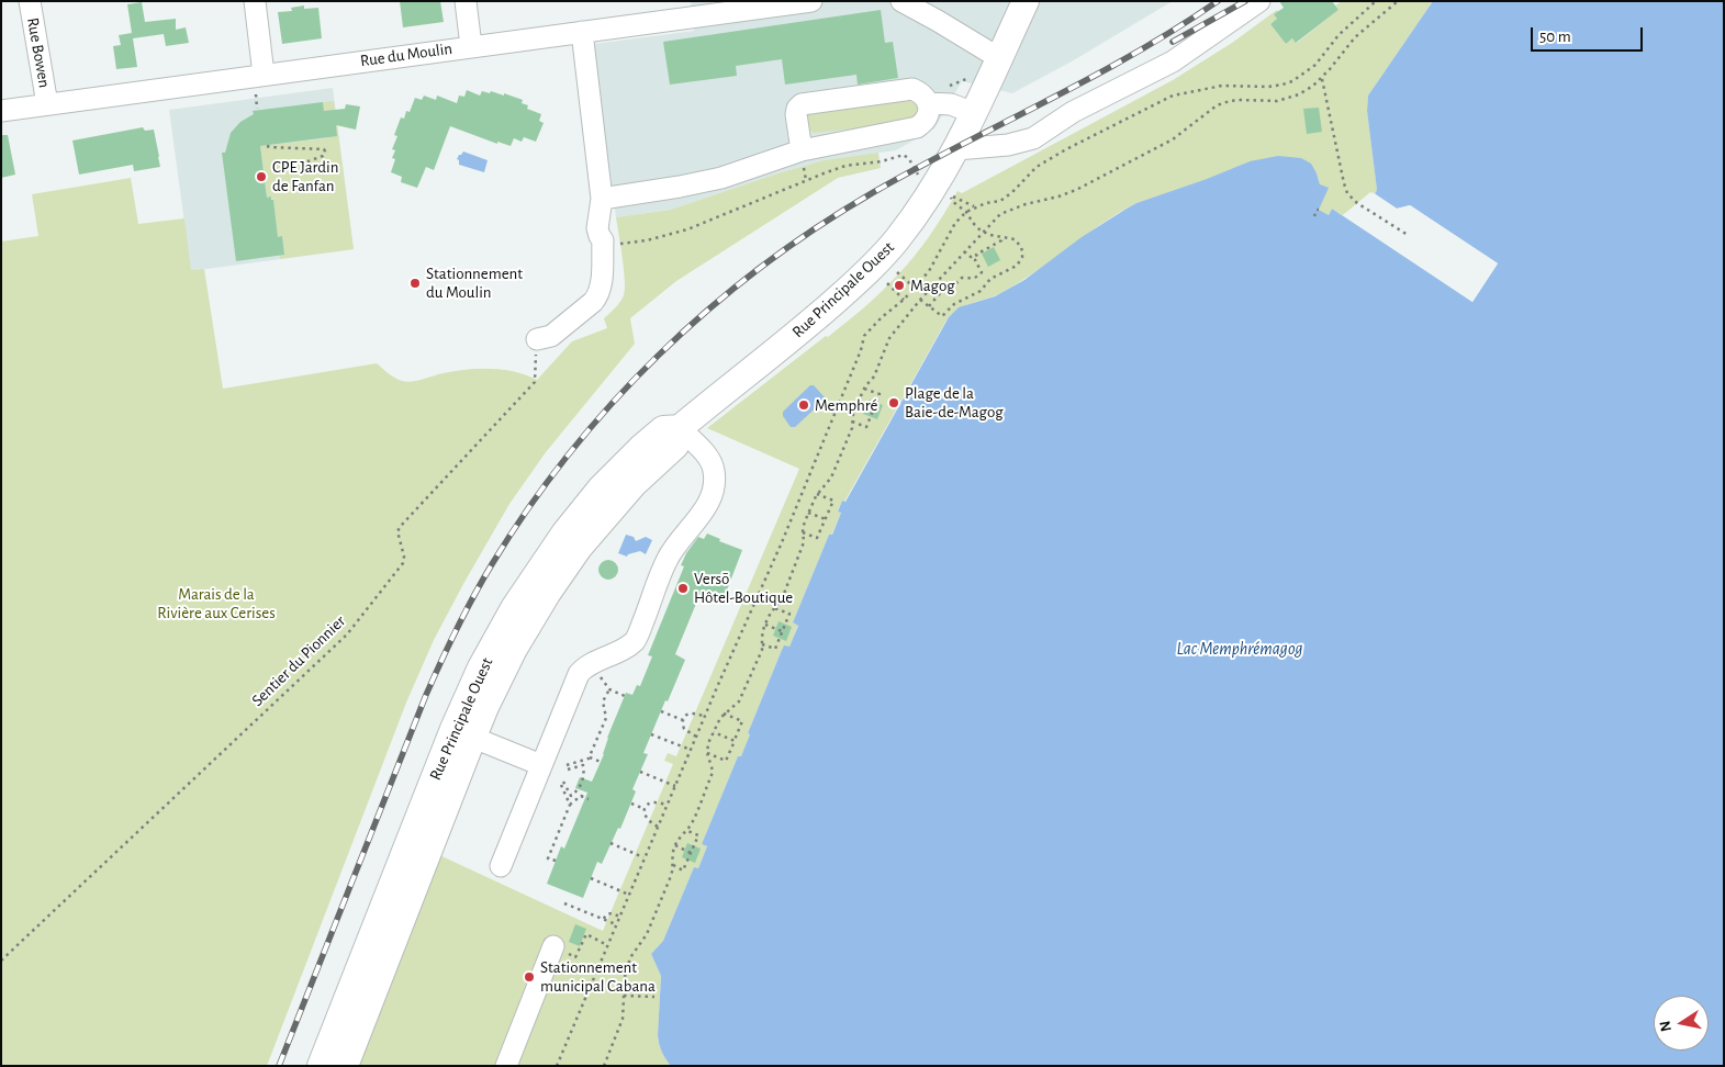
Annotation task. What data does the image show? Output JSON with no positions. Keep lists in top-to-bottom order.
{
  "streets": {
    "main road": ["Rue Principale Ouest"],
    "street": ["Rue Bowen", "Rue du Moulin"],
    "path": ["Sentier du Pionnier"]
  },
  "crossings": [
    ["Rue Bowen", "Rue du Moulin"]
  ],
  "water": ["Lac Memphrémagog"],
  "parks": ["Marais de la Rivière aux Cerises"],
  "places": [
    "CPE Jardin de Fanfan",
    "Stationnement du Moulin",
    "Magog",
    "Plage de la Baie-de-Magog",
    "Memphré",
    "Versō Hôtel-Boutique",
    "Stationnement municipal Cabana"
  ],
  "scale_bar": "50 m",
  "north": "left"
}
